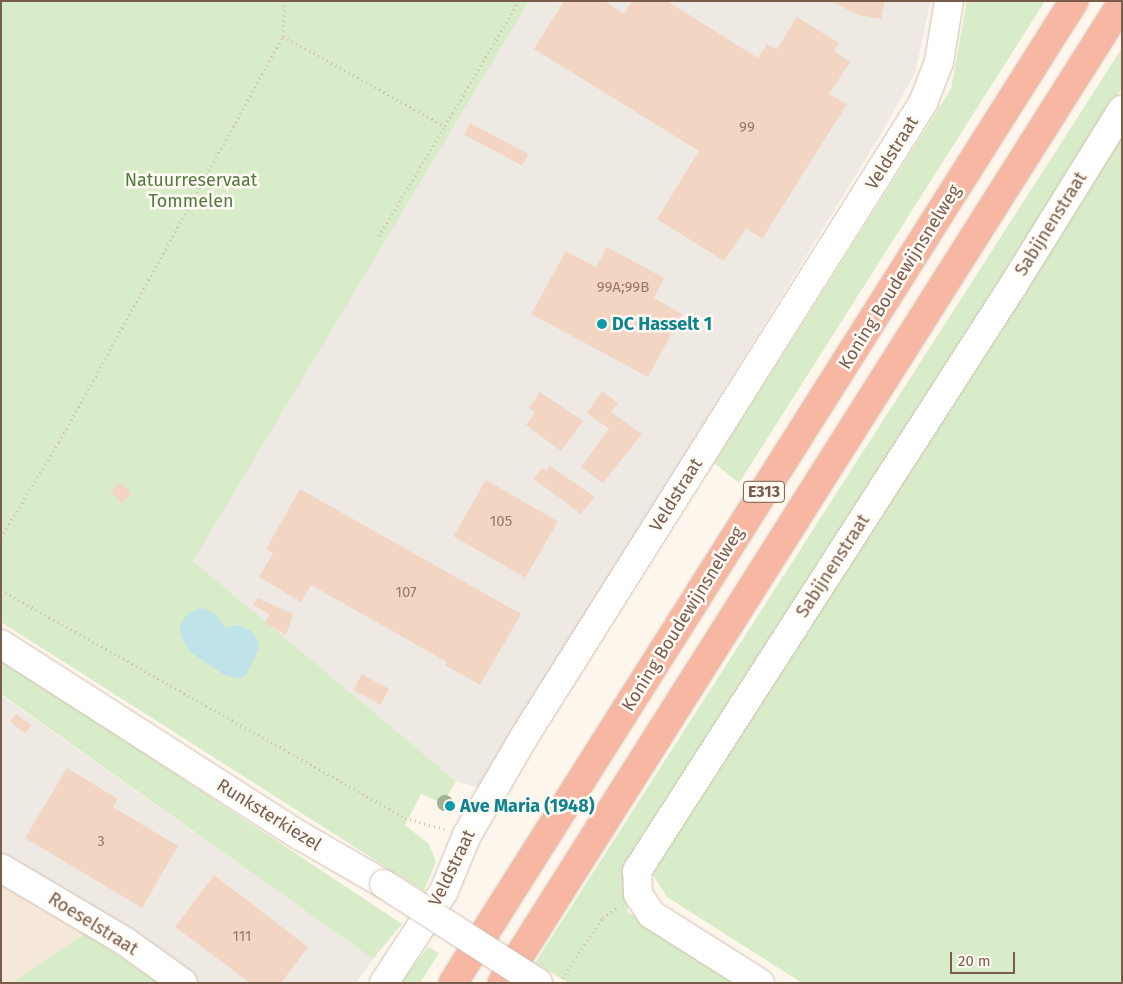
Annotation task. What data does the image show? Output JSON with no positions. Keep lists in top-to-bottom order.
{
  "streets": {
    "highway": ["Koning Boudewijnsnelweg", "E313"],
    "street": [
      "Veldstraat",
      "Sabijnenstraat",
      "Runksterkiezel",
      "Roeselstraat"
    ]
  },
  "parks": ["Natuurreservaat Tommelen"],
  "places": ["DC Hasselt 1", "Ave Maria (1948)"],
  "house_numbers": [
    "99",
    "99A;99B",
    "105",
    "107",
    "3",
    "111"
  ],
  "scale_bar": "20 m"
}
